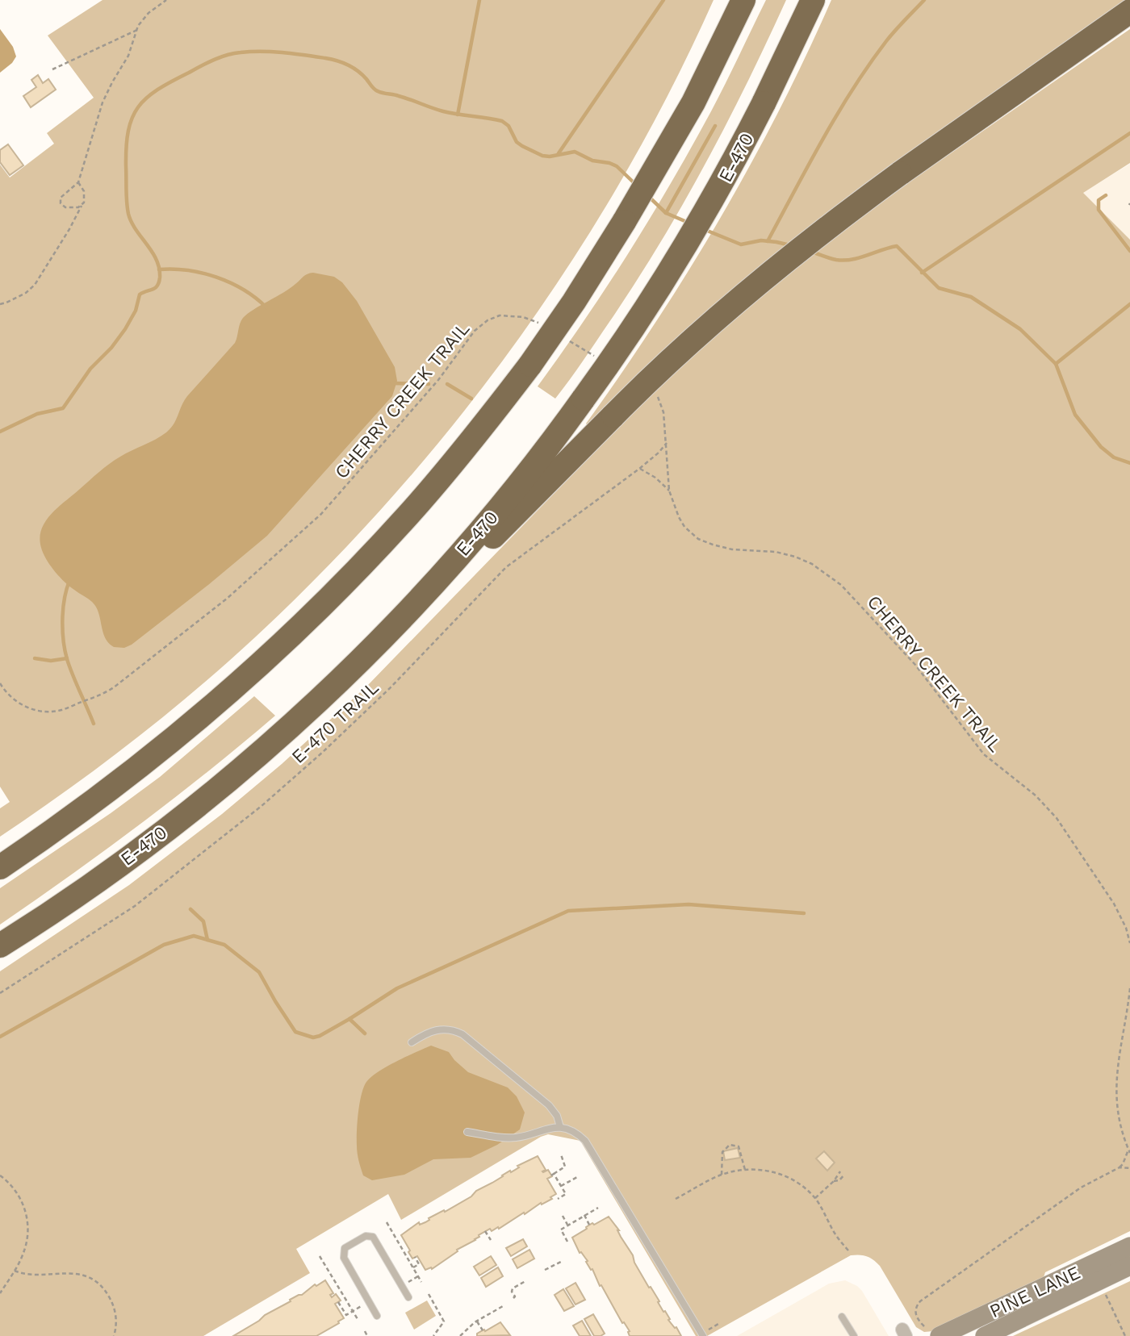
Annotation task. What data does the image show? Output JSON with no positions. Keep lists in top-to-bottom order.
{
  "streets": {
    "highway": ["E-470"],
    "main road": ["PINE LANE"],
    "path": ["CHERRY CREEK TRAIL", "E-470 TRAIL"]
  },
  "crossings": [
    ["CHERRY CREEK TRAIL", "E-470 TRAIL"]
  ]
}
